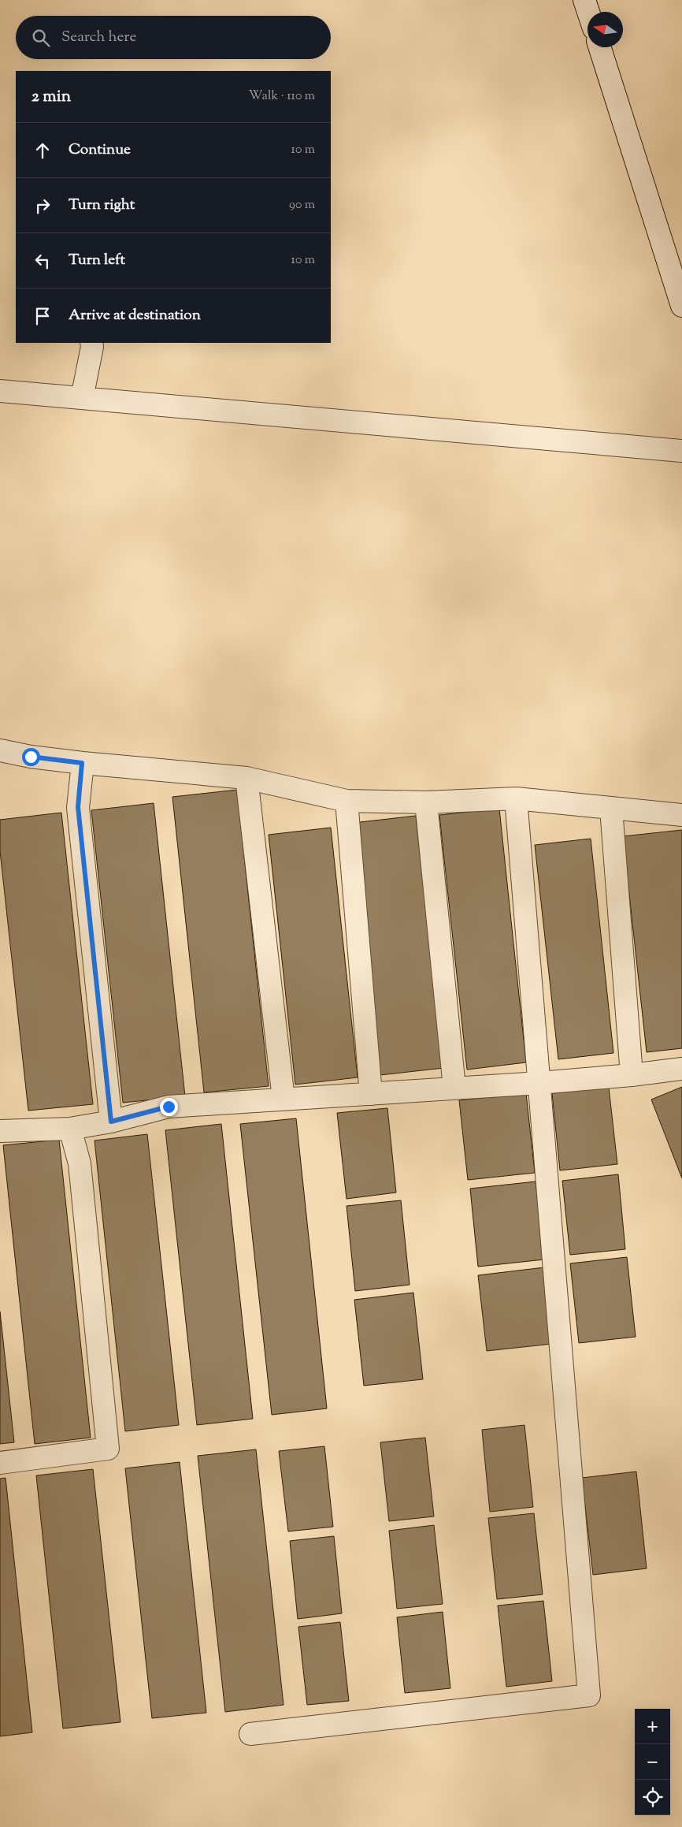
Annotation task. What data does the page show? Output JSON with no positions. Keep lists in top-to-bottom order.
{
  "north": "left",
  "page": {
    "search": "Search here",
    "heading": ["2 min", "Walk · 110 m"],
    "list": [
      ["Continue", "10 m"],
      ["Turn right", "90 m"],
      ["Turn left", "10 m"],
      "Arrive at destination"
    ],
    "map_buttons": ["+", "−"]
  }
}
